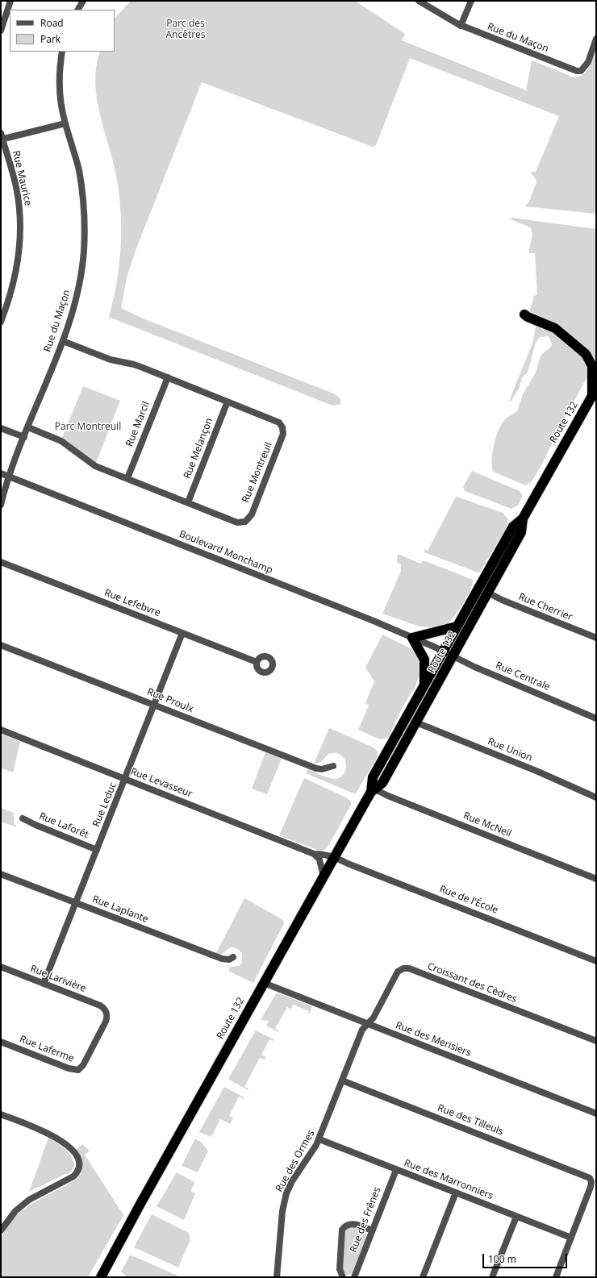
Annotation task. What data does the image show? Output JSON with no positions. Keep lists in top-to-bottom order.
{
  "streets": {
    "highway": ["Route 132"],
    "street": [
      "Rue du Maçon",
      "Rue Maurice",
      "Rue Marcil",
      "Rue Melançon",
      "Rue Montreuil",
      "Boulevard Monchamp",
      "Rue Lefebvre",
      "Rue Cherrier",
      "Rue Centrale",
      "Rue Proulx",
      "Rue Union",
      "Rue Levasseur",
      "Rue Leduc",
      "Rue McNeil",
      "Rue Laforêt",
      "Rue de l'École",
      "Rue Laplante",
      "Rue Larivière",
      "Croissant des Cèdres",
      "Rue des Merisiers",
      "Rue Laferme",
      "Rue des Tilleuls",
      "Rue des Ormes",
      "Rue des Marronniers",
      "Rue des Frênes"
    ]
  },
  "crossings": [
    ["Rue du Maçon", "Rue Montreuil"],
    ["Rue du Maçon", "Boulevard Monchamp"],
    ["Route 132", "Boulevard Monchamp"],
    ["Route 132", "Rue Cherrier"],
    ["Route 132", "Rue Centrale"],
    ["Route 132", "Rue Union"],
    ["Route 132", "Rue Levasseur"],
    ["Route 132", "Rue McNeil"],
    ["Route 132", "Rue de l'École"],
    ["Route 132", "Rue des Merisiers"],
    ["Rue Marcil", "Rue Montreuil"],
    ["Rue Melançon", "Rue Montreuil"],
    ["Boulevard Monchamp", "Rue Centrale"],
    ["Rue Lefebvre", "Rue Leduc"],
    ["Rue Proulx", "Rue Leduc"],
    ["Rue Levasseur", "Rue Leduc"],
    ["Rue Levasseur", "Rue de l'École"],
    ["Rue Leduc", "Rue Laforêt"],
    ["Rue Leduc", "Rue Laplante"],
    ["Rue Leduc", "Rue Larivière"],
    ["Rue Larivière", "Rue Laferme"],
    ["Croissant des Cèdres", "Rue des Merisiers"],
    ["Croissant des Cèdres", "Rue des Ormes"],
    ["Rue des Merisiers", "Rue des Ormes"],
    ["Rue des Tilleuls", "Rue des Ormes"],
    ["Rue des Tilleuls", "Rue des Marronniers"],
    ["Rue des Ormes", "Rue des Marronniers"],
    ["Rue des Marronniers", "Rue des Frênes"]
  ],
  "parks": ["Parc des Ancêtres", "Parc Montreuil"],
  "legend": ["Road", "Park"],
  "scale_bar": "100 m"
}
